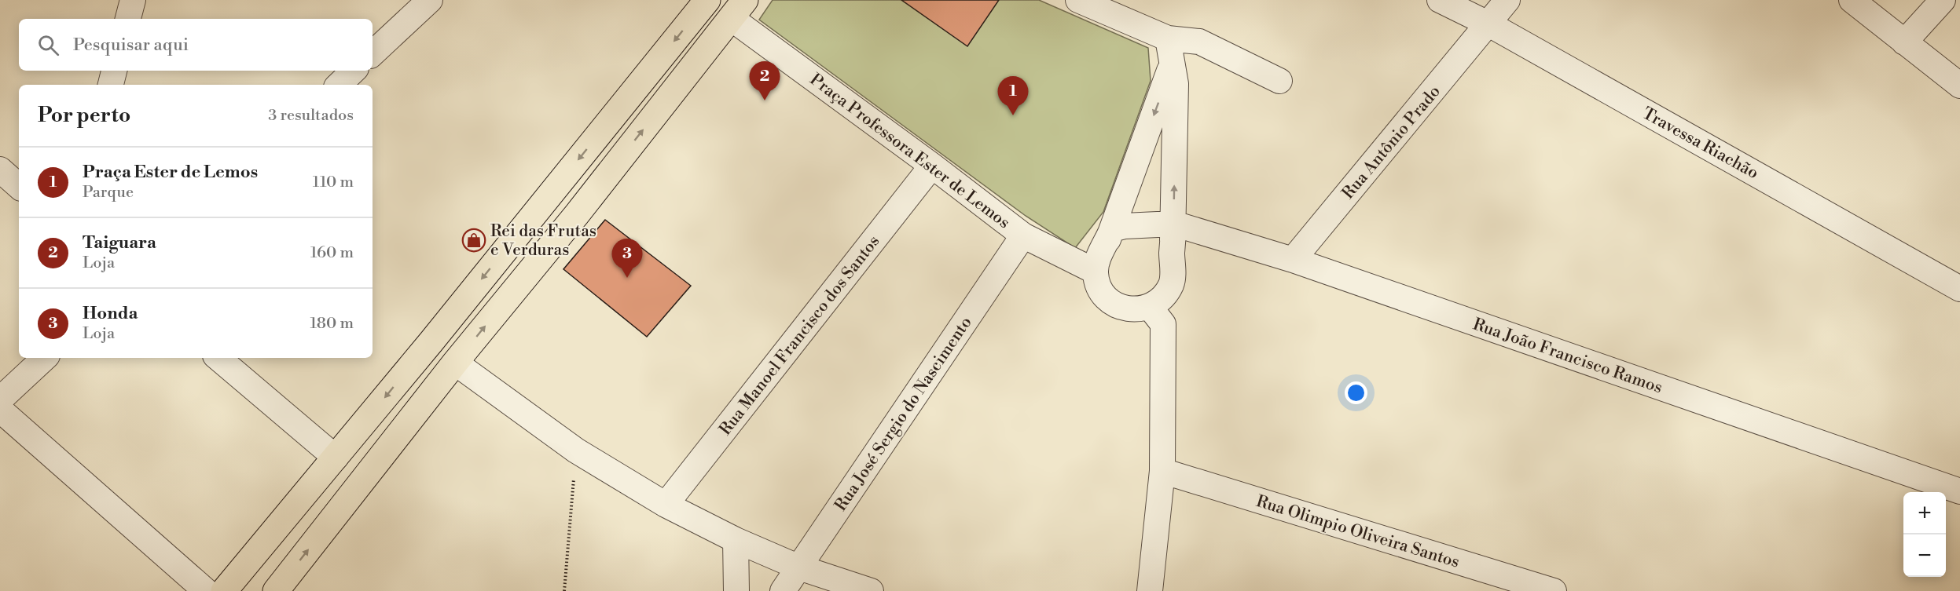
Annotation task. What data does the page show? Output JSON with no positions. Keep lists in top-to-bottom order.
{
  "streets": {
    "street": [
      "Rua Antônio Prado",
      "Travessa Riachão",
      "Praça Professora Ester de Lemos",
      "Rua Manoel Francisco dos Santos",
      "Rua João Francisco Ramos",
      "Rua José Sergio do Nascimento",
      "Rua Olimpio Oliveira Santos"
    ]
  },
  "crossings": [
    ["Rua Antônio Prado", "Travessa Riachão"],
    ["Rua Antônio Prado", "Rua João Francisco Ramos"],
    ["Praça Professora Ester de Lemos", "Rua Manoel Francisco dos Santos"],
    ["Praça Professora Ester de Lemos", "Rua João Francisco Ramos"],
    ["Praça Professora Ester de Lemos", "Rua José Sergio do Nascimento"]
  ],
  "places": {
    "shop": ["Rei das Frutas e Verduras"]
  },
  "page": {
    "search": "Pesquisar aqui",
    "pins": ["2", "1", "3"],
    "heading": ["Por perto", "3 resultados"],
    "list": [
      {
        "mark": "1",
        "name": "Praça Ester de Lemos",
        "note": "Parque",
        "value": "110 m"
      },
      {
        "mark": "2",
        "name": "Taiguara",
        "note": "Loja",
        "value": "160 m"
      },
      {
        "mark": "3",
        "name": "Honda",
        "note": "Loja",
        "value": "180 m"
      }
    ],
    "map_buttons": ["+", "−"]
  }
}
